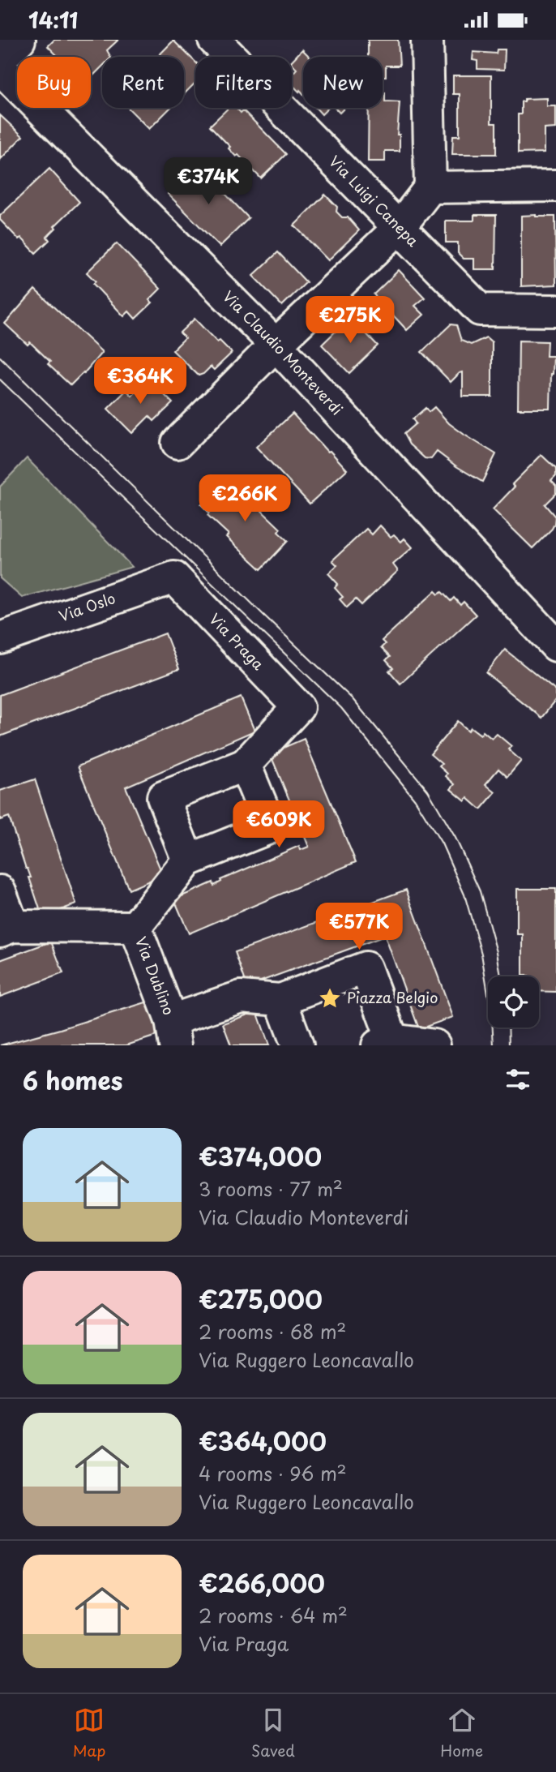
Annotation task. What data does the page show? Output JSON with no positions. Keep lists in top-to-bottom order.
{
  "streets": {
    "street": [
      "Via Luigi Canepa",
      "Via Claudio Monteverdi",
      "Via Oslo",
      "Via Praga",
      "Via Dublino"
    ]
  },
  "crossings": [
    ["Via Oslo", "Via Praga"]
  ],
  "places": {
    "place": ["Piazza Belgio"]
  },
  "page": {
    "status": "14:11",
    "chip": [
      "Buy",
      "Rent",
      "Filters",
      "New"
    ],
    "price": [
      "€374K",
      "€275K",
      "€364K",
      "€266K",
      "€609K",
      "€577K"
    ],
    "heading": "6 homes",
    "list": [
      {
        "name": "€374,000",
        "note": "3 rooms · 77 m² · Via Claudio Monteverdi"
      },
      {
        "name": "€275,000",
        "note": "2 rooms · 68 m² · Via Ruggero Leoncavallo"
      },
      {
        "name": "€364,000",
        "note": "4 rooms · 96 m² · Via Ruggero Leoncavallo"
      },
      {
        "name": "€266,000",
        "note": "2 rooms · 64 m² · Via Praga"
      }
    ],
    "tabs": ["Map", "Saved", "Home"]
  }
}
